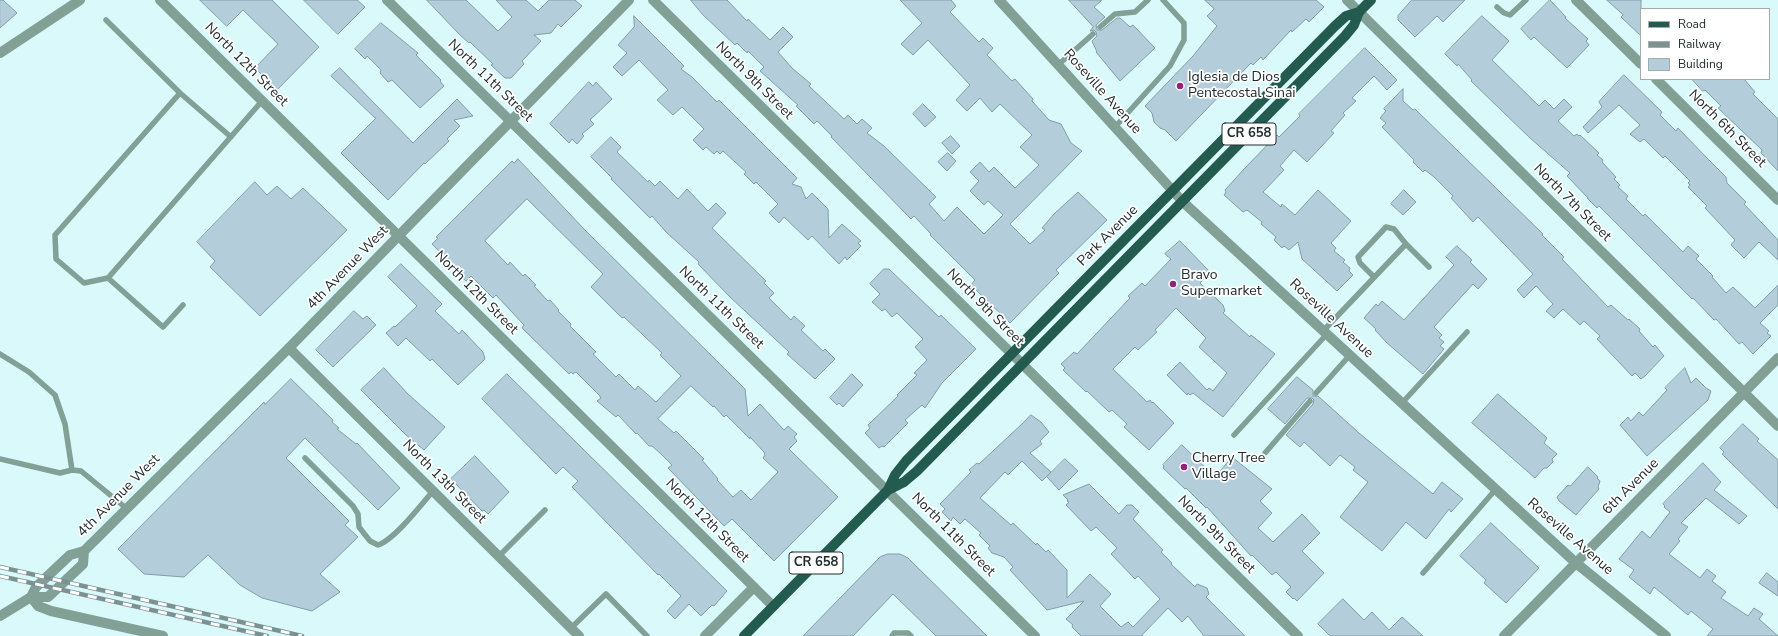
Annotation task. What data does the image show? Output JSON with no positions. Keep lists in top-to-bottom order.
{
  "streets": {
    "main road": ["CR 658", "Park Avenue"],
    "street": [
      "North 12th Street",
      "North 11th Street",
      "North 9th Street",
      "Roseville Avenue",
      "North 6th Street",
      "North 7th Street",
      "4th Avenue West",
      "North 13th Street",
      "6th Avenue"
    ]
  },
  "crossings": [
    ["North 12th Street", "Park Avenue"],
    ["North 12th Street", "4th Avenue West"],
    ["North 11th Street", "Park Avenue"],
    ["North 11th Street", "4th Avenue West"],
    ["North 9th Street", "Park Avenue"],
    ["Roseville Avenue", "Park Avenue"],
    ["Roseville Avenue", "6th Avenue"],
    ["North 7th Street", "Park Avenue"],
    ["North 7th Street", "6th Avenue"],
    ["4th Avenue West", "North 13th Street"]
  ],
  "places": ["Iglesia de Dios Pentecostal Sinai", "Bravo Supermarket", "Cherry Tree Village"],
  "legend": ["Road", "Railway", "Building"]
}
